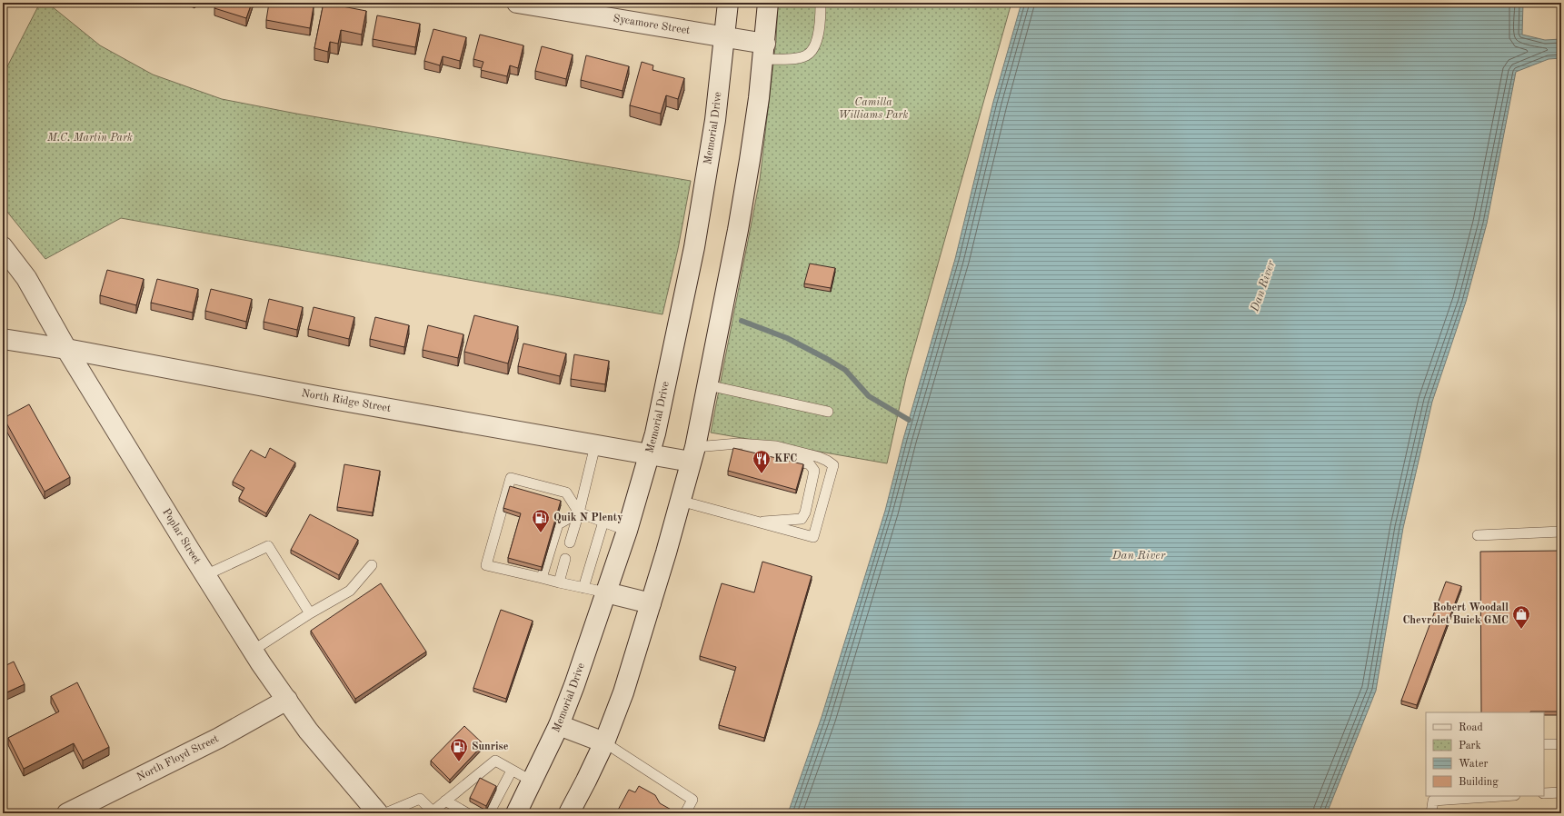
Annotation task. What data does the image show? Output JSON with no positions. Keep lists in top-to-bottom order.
{
  "streets": {
    "street": [
      "Sycamore Street",
      "Memorial Drive",
      "North Ridge Street",
      "Poplar Street",
      "North Floyd Street"
    ]
  },
  "crossings": [
    ["Sycamore Street", "Memorial Drive"],
    ["Memorial Drive", "North Ridge Street"],
    ["North Ridge Street", "Poplar Street"],
    ["Poplar Street", "North Floyd Street"]
  ],
  "water": ["Dan River"],
  "parks": ["Camilla Williams Park", "M.C. Martin Park"],
  "places": {
    "restaurant": ["KFC"],
    "fuel station": ["Quik N Plenty", "Sunrise"],
    "shop": ["Robert Woodall Chevrolet Buick GMC"]
  },
  "legend": [
    "Road",
    "Park",
    "Water",
    "Building"
  ]
}
